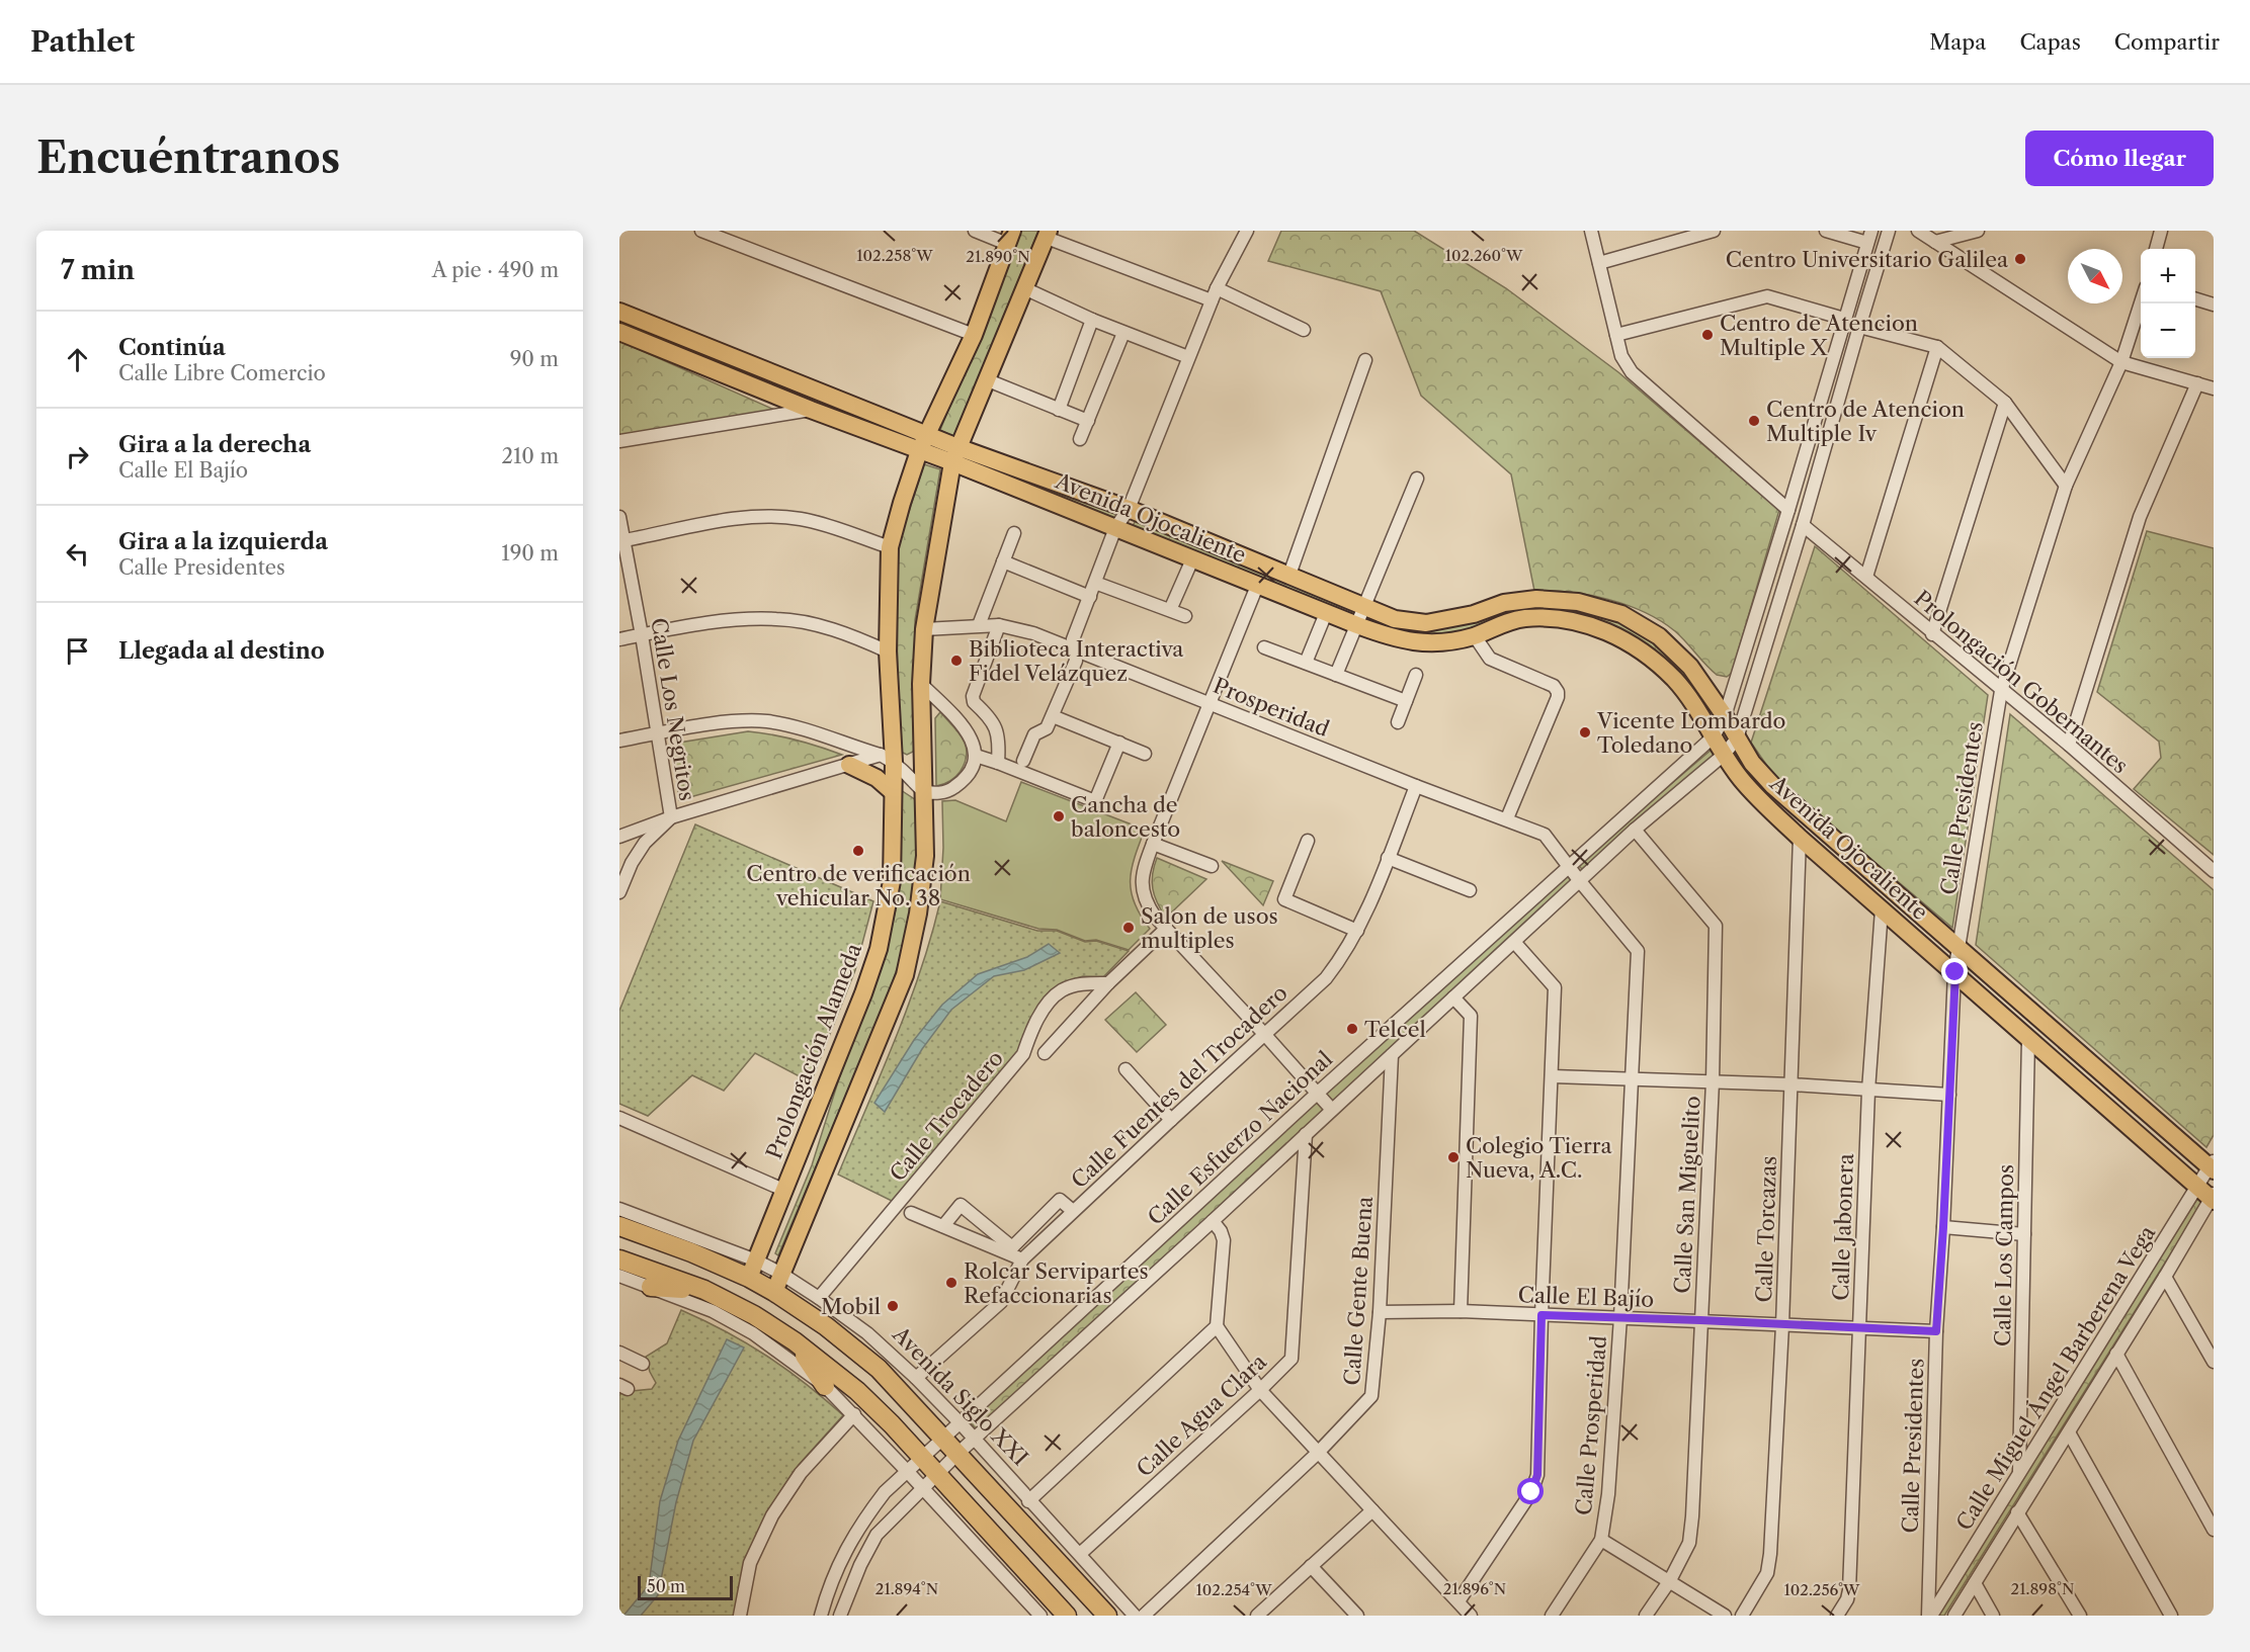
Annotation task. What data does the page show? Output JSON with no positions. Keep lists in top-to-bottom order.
{
  "streets": {
    "highway": ["Avenida Siglo XXI"],
    "main road": ["Avenida Ojocaliente", "Prolongación Alameda"],
    "street": [
      "Prolongación Gobernantes",
      "Prosperidad",
      "Calle Los Negritos",
      "Calle Presidentes",
      "Calle Fuentes del Trocadero",
      "Calle Trocadero",
      "Calle Esfuerzo Nacional",
      "Calle San Miguelito",
      "Calle Jabonera",
      "Calle Torcazas",
      "Calle Los Campos",
      "Calle Gente Buena",
      "Calle El Bajío",
      "Calle Miguel Ángel Barberena Vega",
      "Calle Agua Clara",
      "Calle Prosperidad"
    ]
  },
  "crossings": [
    ["Avenida Ojocaliente", "Calle Presidentes"],
    ["Avenida Ojocaliente", "Prolongación Alameda"],
    ["Avenida Ojocaliente", "Calle Esfuerzo Nacional"],
    ["Avenida Ojocaliente", "Calle Jabonera"],
    ["Avenida Ojocaliente", "Calle Torcazas"],
    ["Avenida Ojocaliente", "Calle Los Campos"],
    ["Avenida Ojocaliente", "Calle Miguel Ángel Barberena Vega"],
    ["Prolongación Gobernantes", "Calle Presidentes"],
    ["Prolongación Gobernantes", "Calle Esfuerzo Nacional"],
    ["Prosperidad", "Calle Fuentes del Trocadero"],
    ["Prosperidad", "Calle Esfuerzo Nacional"],
    ["Prosperidad", "Calle Prosperidad"],
    ["Calle Presidentes", "Calle El Bajío"],
    ["Calle Presidentes", "Calle Miguel Ángel Barberena Vega"],
    ["Prolongación Alameda", "Avenida Siglo XXI"],
    ["Calle Fuentes del Trocadero", "Avenida Siglo XXI"],
    ["Calle Trocadero", "Avenida Siglo XXI"],
    ["Calle Esfuerzo Nacional", "Calle San Miguelito"],
    ["Calle Esfuerzo Nacional", "Calle Gente Buena"],
    ["Calle Esfuerzo Nacional", "Avenida Siglo XXI"],
    ["Calle Esfuerzo Nacional", "Calle Agua Clara"],
    ["Calle Esfuerzo Nacional", "Calle Prosperidad"],
    ["Calle San Miguelito", "Calle El Bajío"],
    ["Calle Jabonera", "Calle El Bajío"],
    ["Calle Torcazas", "Calle El Bajío"],
    ["Calle Los Campos", "Calle Miguel Ángel Barberena Vega"],
    ["Calle Gente Buena", "Calle El Bajío"],
    ["Calle El Bajío", "Calle Prosperidad"],
    ["Avenida Siglo XXI", "Calle Agua Clara"]
  ],
  "places": [
    "Centro Universitario Galilea",
    "Centro de Atencion Multiple X",
    "Centro de Atencion Multiple Iv",
    "Biblioteca Interactiva Fidel Velázquez",
    "Vicente Lombardo Toledano",
    "Cancha de baloncesto",
    "Centro de verificación vehicular No. 38",
    "Salon de usos multiples",
    "Telcel",
    "Colegio Tierra Nueva, A.C.",
    "Rolcar Servipartes Refaccionarias",
    "Mobil"
  ],
  "scale_bar": "50 m",
  "north": "bottom right",
  "page": {
    "header": "Pathlet",
    "nav": ["Mapa", "Capas", "Compartir"],
    "buttons": "Cómo llegar",
    "title": "Encuéntranos",
    "heading": ["7 min", "A pie · 490 m"],
    "map_buttons": ["+", "−"],
    "list": [
      ["Continúa", "Calle Libre Comercio", "90 m"],
      ["Gira a la derecha", "Calle El Bajío", "210 m"],
      ["Gira a la izquierda", "Calle Presidentes", "190 m"],
      "Llegada al destino"
    ],
    "scale": "50 m"
  },
  "coordinates": [
    "102.258°W",
    "102.260°W",
    "21.890°N",
    "21.894°N",
    "21.896°N",
    "21.898°N",
    "102.254°W",
    "102.256°W"
  ]
}
